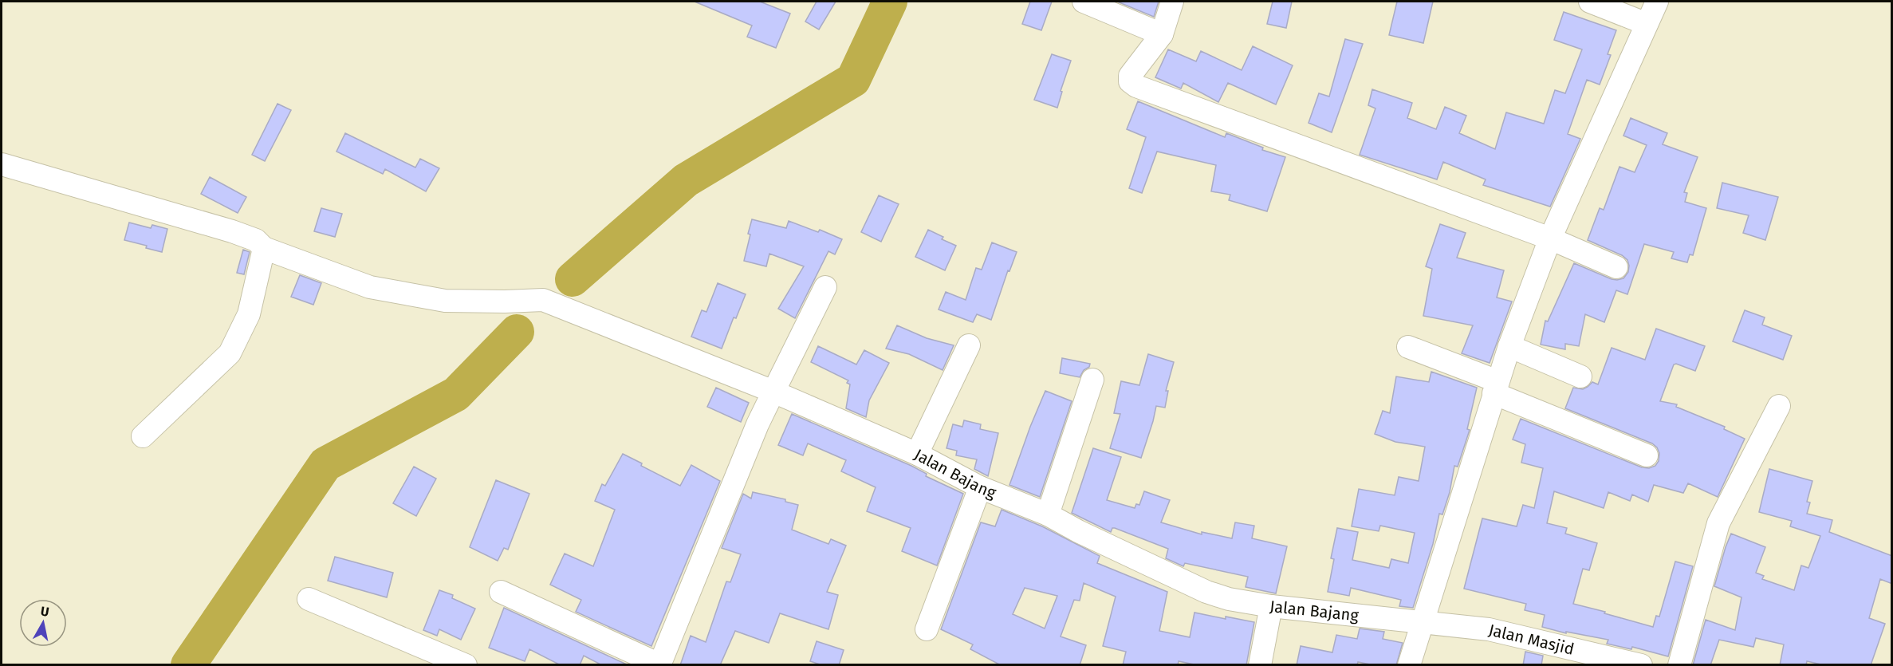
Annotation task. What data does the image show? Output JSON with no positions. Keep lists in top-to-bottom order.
{
  "streets": {
    "street": ["Jalan Bajang", "Jalan Masjid"]
  },
  "crossings": [
    ["Jalan Bajang", "Jalan Masjid"]
  ],
  "north": "top"
}
